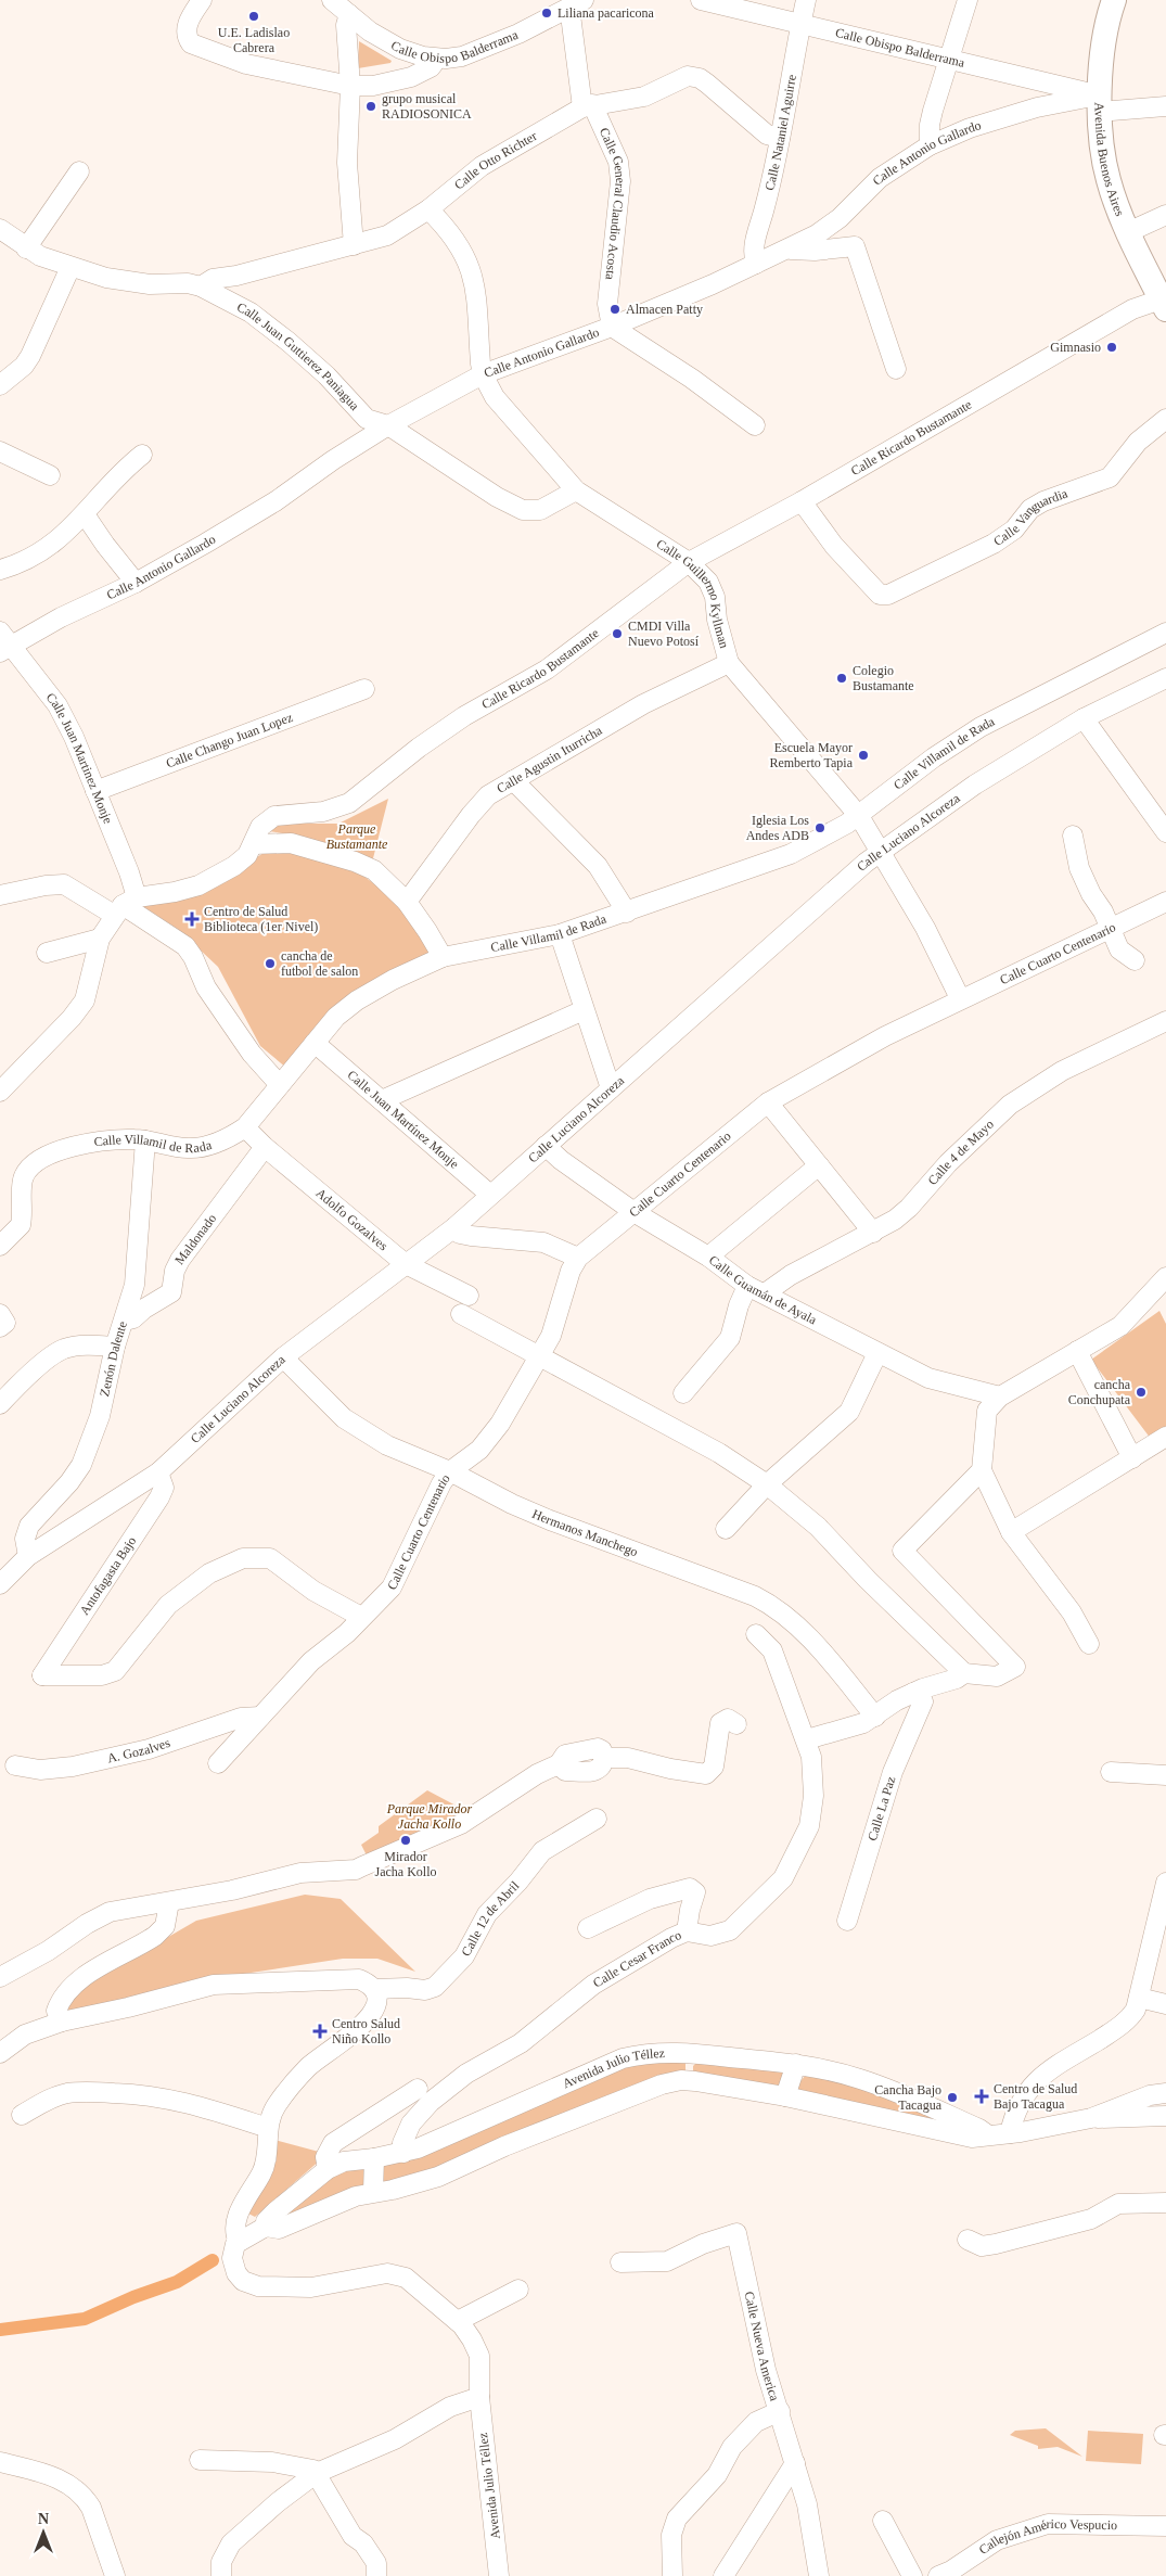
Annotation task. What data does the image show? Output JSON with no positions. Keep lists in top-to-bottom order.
{
  "streets": {
    "main road": ["Avenida Buenos Aires"],
    "street": [
      "Calle Obispo Balderrama",
      "Calle Nataniel Aguirre",
      "Calle Antonio Gallardo",
      "Calle Otto Richter",
      "Calle General Claudio Acosta",
      "Calle Juan Guttierez Paniagua",
      "Calle Ricardo Bustamante",
      "Calle Vanguardia",
      "Calle Guillermo Kyllman",
      "Calle Chango Juan Lopez",
      "Calle Villamil de Rada",
      "Calle Juan Martinez Monje",
      "Calle Agustin Iturricha",
      "Calle Luciano Alcoreza",
      "Calle Cuarto Centenario",
      "Calle Juan Martínez Monje",
      "Calle 4 de Mayo",
      "Adolfo Gozalves",
      "Maldonado",
      "Calle Guamán de Ayala",
      "Zenón Dalente",
      "Hermanos Manchego",
      "Antofagasta Bajo",
      "A. Gozalves",
      "Calle La Paz",
      "Calle 12 de Abril",
      "Calle Cesar Franco",
      "Avenida Julio Téllez",
      "Calle Nueva America",
      "Callejón Américo Vespucio"
    ]
  },
  "crossings": [
    ["Calle Obispo Balderrama", "Calle Nataniel Aguirre"],
    ["Calle Obispo Balderrama", "Calle Antonio Gallardo"],
    ["Calle Obispo Balderrama", "Avenida Buenos Aires"],
    ["Calle Obispo Balderrama", "Calle General Claudio Acosta"],
    ["Calle Nataniel Aguirre", "Calle Antonio Gallardo"],
    ["Calle Nataniel Aguirre", "Calle Otto Richter"],
    ["Calle Antonio Gallardo", "Avenida Buenos Aires"],
    ["Calle Antonio Gallardo", "Calle General Claudio Acosta"],
    ["Calle Antonio Gallardo", "Calle Juan Guttierez Paniagua"],
    ["Calle Antonio Gallardo", "Calle Guillermo Kyllman"],
    ["Calle Antonio Gallardo", "Calle Juan Martinez Monje"],
    ["Avenida Buenos Aires", "Calle Ricardo Bustamante"],
    ["Calle Otto Richter", "Calle General Claudio Acosta"],
    ["Calle Otto Richter", "Calle Juan Guttierez Paniagua"],
    ["Calle Otto Richter", "Calle Guillermo Kyllman"],
    ["Calle Juan Guttierez Paniagua", "Calle Guillermo Kyllman"],
    ["Calle Ricardo Bustamante", "Calle Vanguardia"],
    ["Calle Ricardo Bustamante", "Calle Guillermo Kyllman"],
    ["Calle Ricardo Bustamante", "Calle Juan Martinez Monje"],
    ["Calle Guillermo Kyllman", "Calle Villamil de Rada"],
    ["Calle Guillermo Kyllman", "Calle Agustin Iturricha"],
    ["Calle Guillermo Kyllman", "Calle Luciano Alcoreza"],
    ["Calle Guillermo Kyllman", "Calle Cuarto Centenario"],
    ["Calle Chango Juan Lopez", "Calle Juan Martinez Monje"],
    ["Calle Villamil de Rada", "Calle Juan Martínez Monje"],
    ["Calle Villamil de Rada", "Adolfo Gozalves"],
    ["Calle Villamil de Rada", "Zenón Dalente"],
    ["Calle Luciano Alcoreza", "Calle Juan Martínez Monje"],
    ["Calle Luciano Alcoreza", "Adolfo Gozalves"],
    ["Calle Luciano Alcoreza", "Calle Guamán de Ayala"],
    ["Calle Luciano Alcoreza", "Zenón Dalente"],
    ["Calle Luciano Alcoreza", "Hermanos Manchego"],
    ["Calle Luciano Alcoreza", "Antofagasta Bajo"],
    ["Calle Cuarto Centenario", "Calle Guamán de Ayala"],
    ["Calle Cuarto Centenario", "Hermanos Manchego"],
    ["Calle Cuarto Centenario", "Antofagasta Bajo"],
    ["Calle Cuarto Centenario", "A. Gozalves"],
    ["Calle 4 de Mayo", "Calle Guamán de Ayala"],
    ["Adolfo Gozalves", "Maldonado"],
    ["Maldonado", "Zenón Dalente"],
    ["Calle Cesar Franco", "Avenida Julio Téllez"]
  ],
  "parks": ["Parque Bustamante", "Parque Mirador Jacha Kollo"],
  "places": {
    "other": [
      "Liliana pacaricona",
      "U.E. Ladislao Cabrera",
      "grupo musical RADIOSONICA",
      "Almacen Patty",
      "Gimnasio",
      "CMDI Villa Nuevo Potosí",
      "Colegio Bustamante",
      "Escuela Mayor Remberto Tapia",
      "Iglesia Los Andes ADB",
      "cancha de futbol de salon",
      "cancha Conchupata",
      "Mirador Jacha Kollo",
      "Cancha Bajo Tacagua"
    ],
    "health": ["Centro de Salud Biblioteca (1er Nivel)", "Centro Salud Niño Kollo", "Centro de Salud Bajo Tacagua"]
  },
  "north": "top"
}
